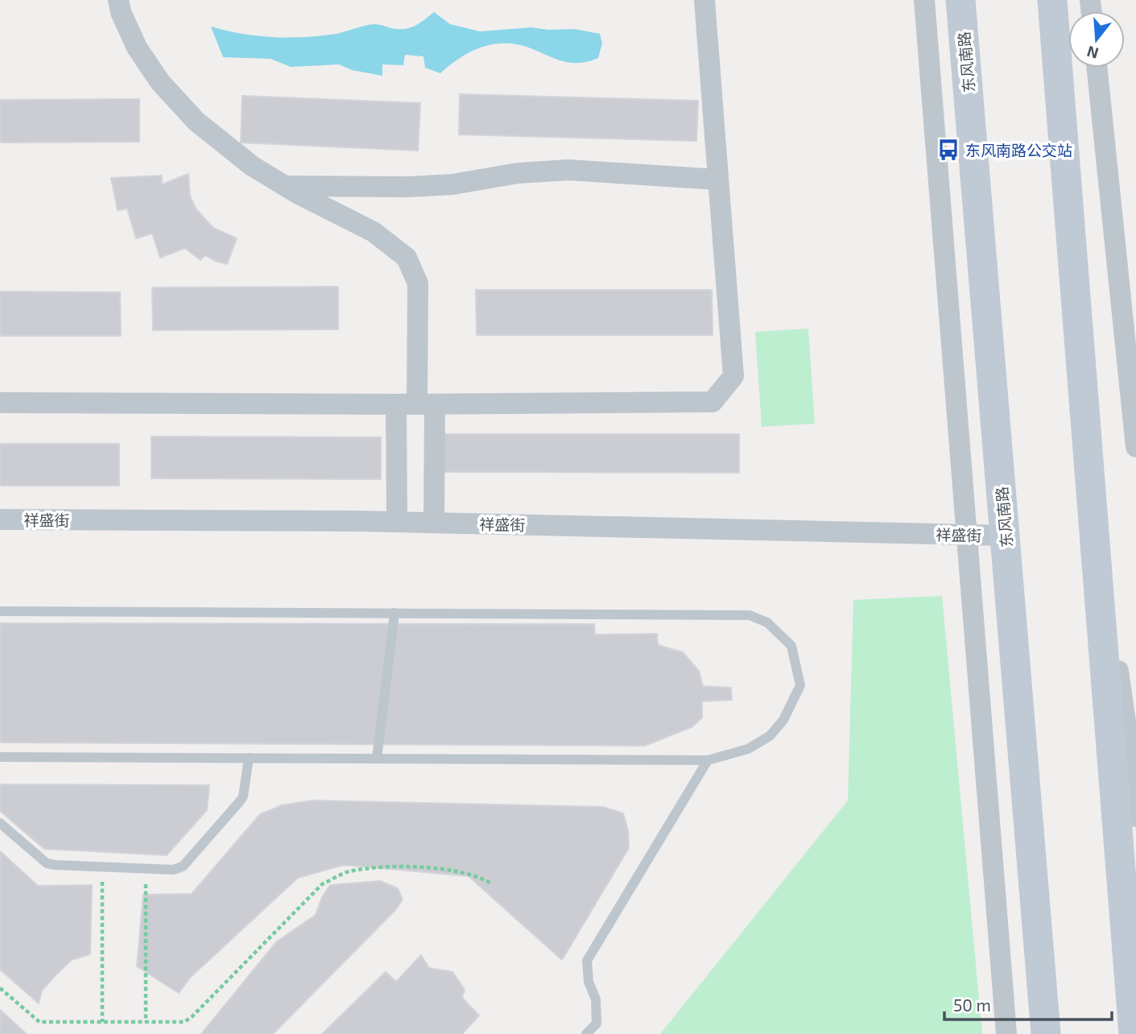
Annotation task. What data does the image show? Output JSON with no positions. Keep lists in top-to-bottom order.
{
  "streets": {
    "main road": ["东风南路"],
    "street": ["祥盛街"]
  },
  "crossings": [
    ["东风南路", "祥盛街"]
  ],
  "places": {
    "bus stop": ["东风南路公交站"]
  },
  "scale_bar": "50 m",
  "north": "bottom"
}
